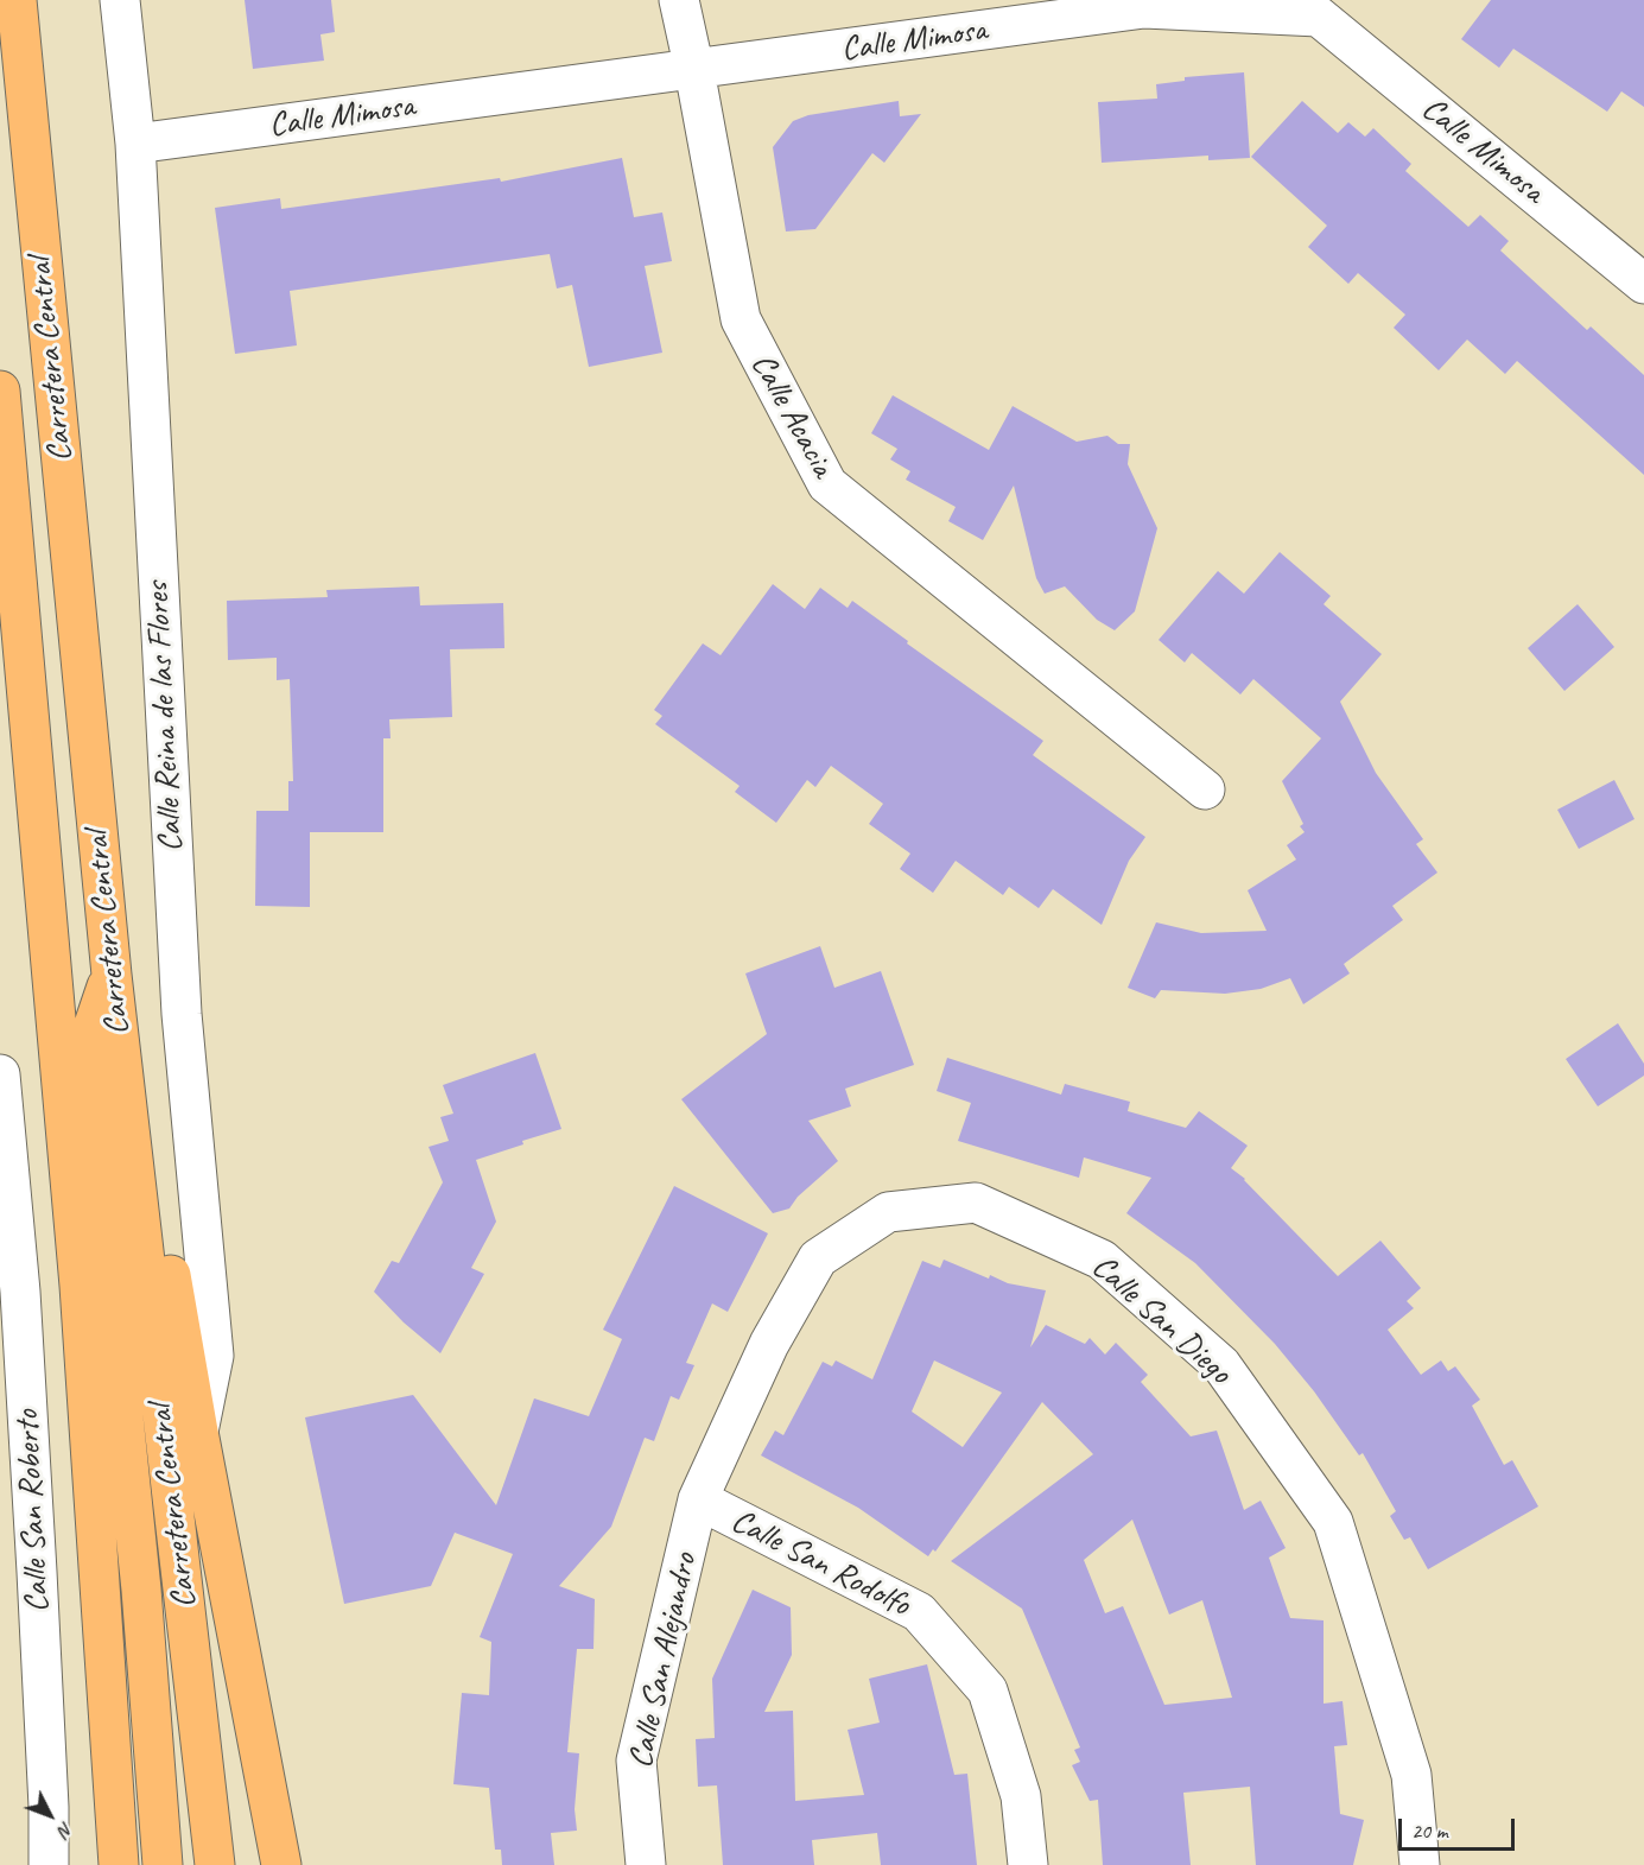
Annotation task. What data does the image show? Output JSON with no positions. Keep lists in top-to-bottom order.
{
  "streets": {
    "highway": ["Carretera Central"],
    "street": [
      "Calle Mimosa",
      "Calle Acacia",
      "Calle Reina de las Flores",
      "Calle San Diego",
      "Calle San Roberto",
      "Calle San Rodolfo",
      "Calle San Alejandro"
    ]
  },
  "crossings": [
    ["Calle Mimosa", "Calle Acacia"],
    ["Calle Mimosa", "Calle Reina de las Flores"],
    ["Calle San Diego", "Calle San Rodolfo"],
    ["Calle San Diego", "Calle San Alejandro"],
    ["Calle San Rodolfo", "Calle San Alejandro"]
  ],
  "scale_bar": "20 m",
  "north": "bottom right"
}
